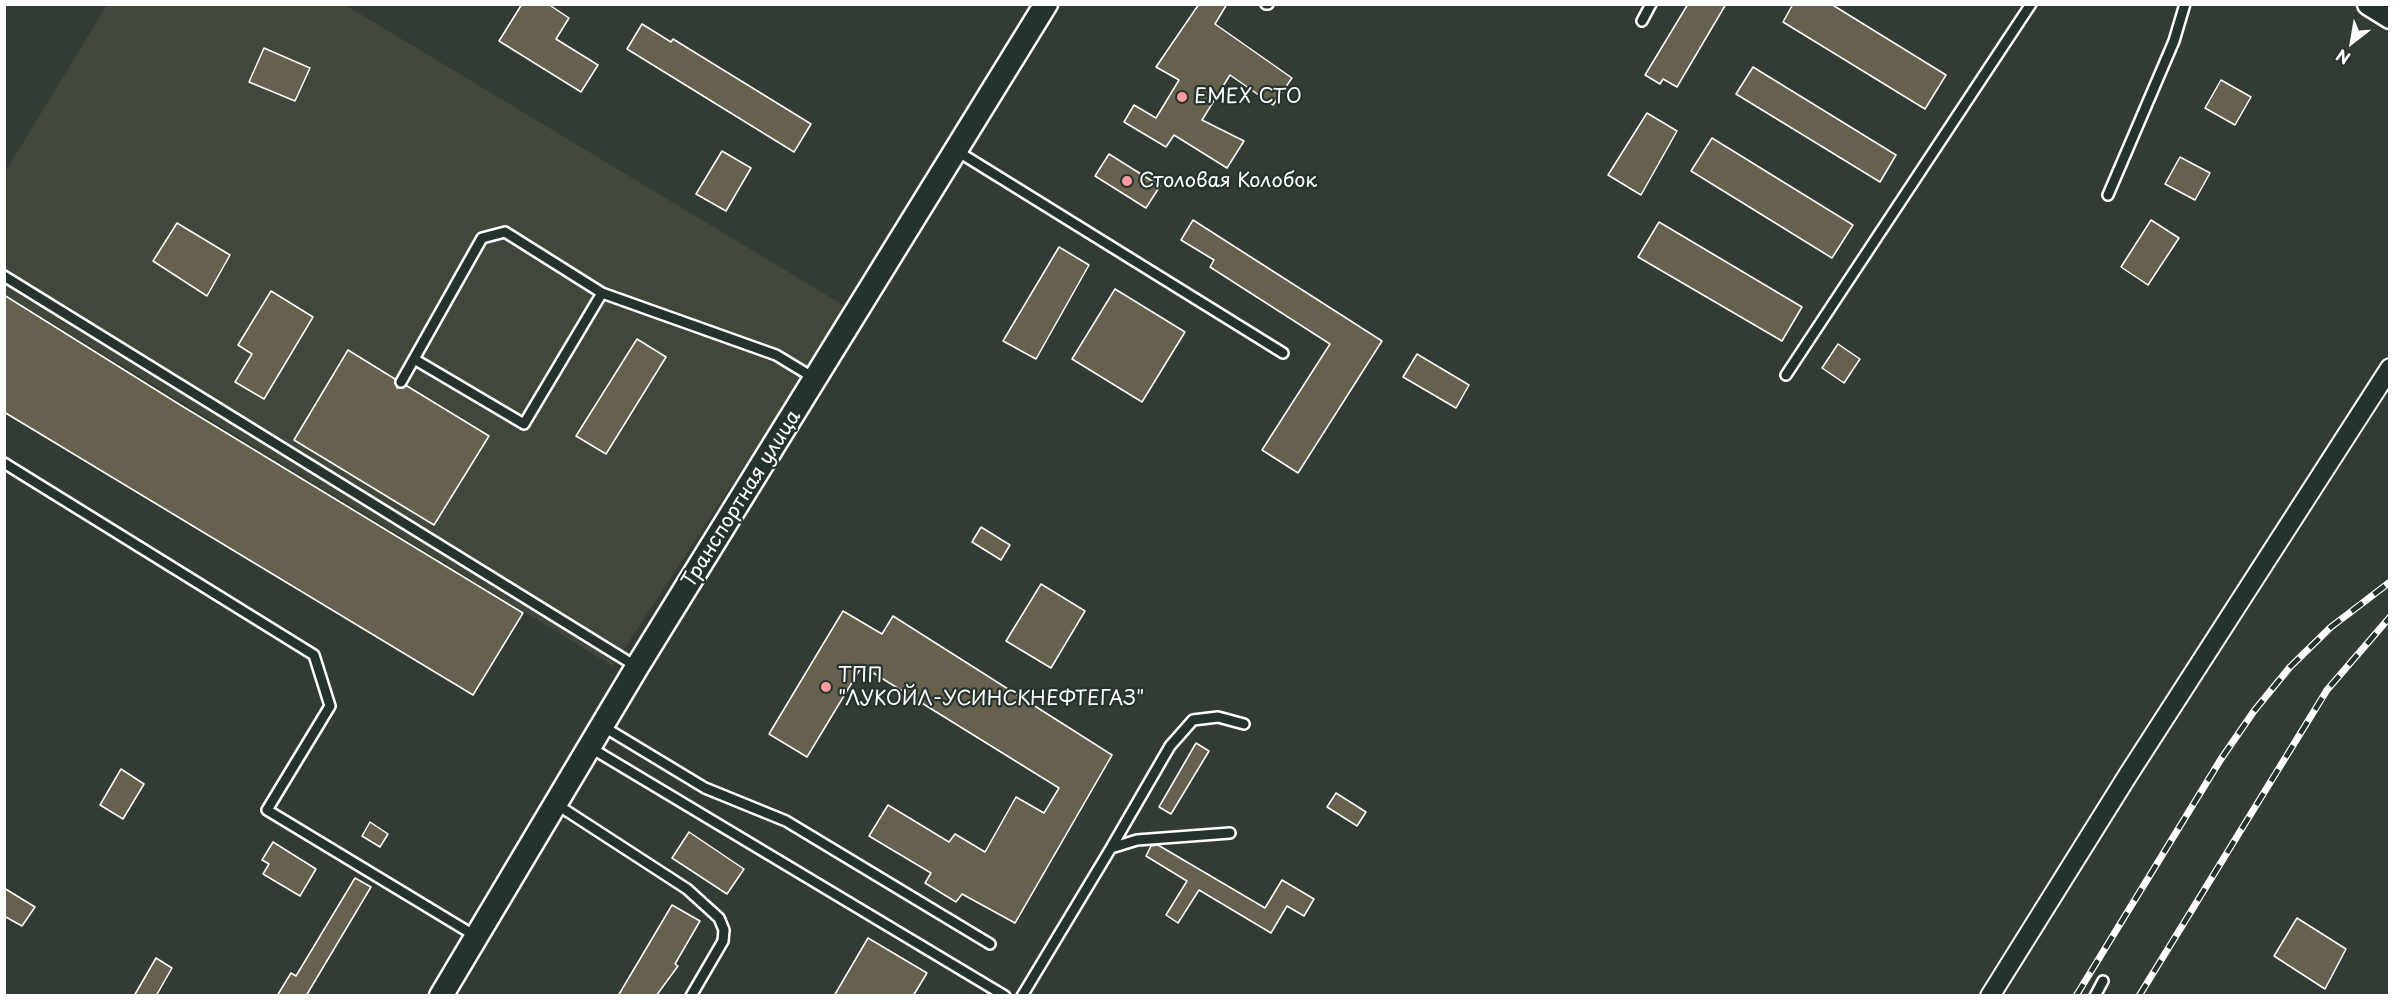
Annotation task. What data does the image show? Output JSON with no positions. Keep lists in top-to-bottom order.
{
  "streets": {
    "street": ["Транспортная улица"]
  },
  "places": ["EMEX СТО", "Столовая Колобок", "ТПП \"ЛУКОЙЛ-УСИНСКНЕФТЕГАЗ\""],
  "north": "bottom left"
}
